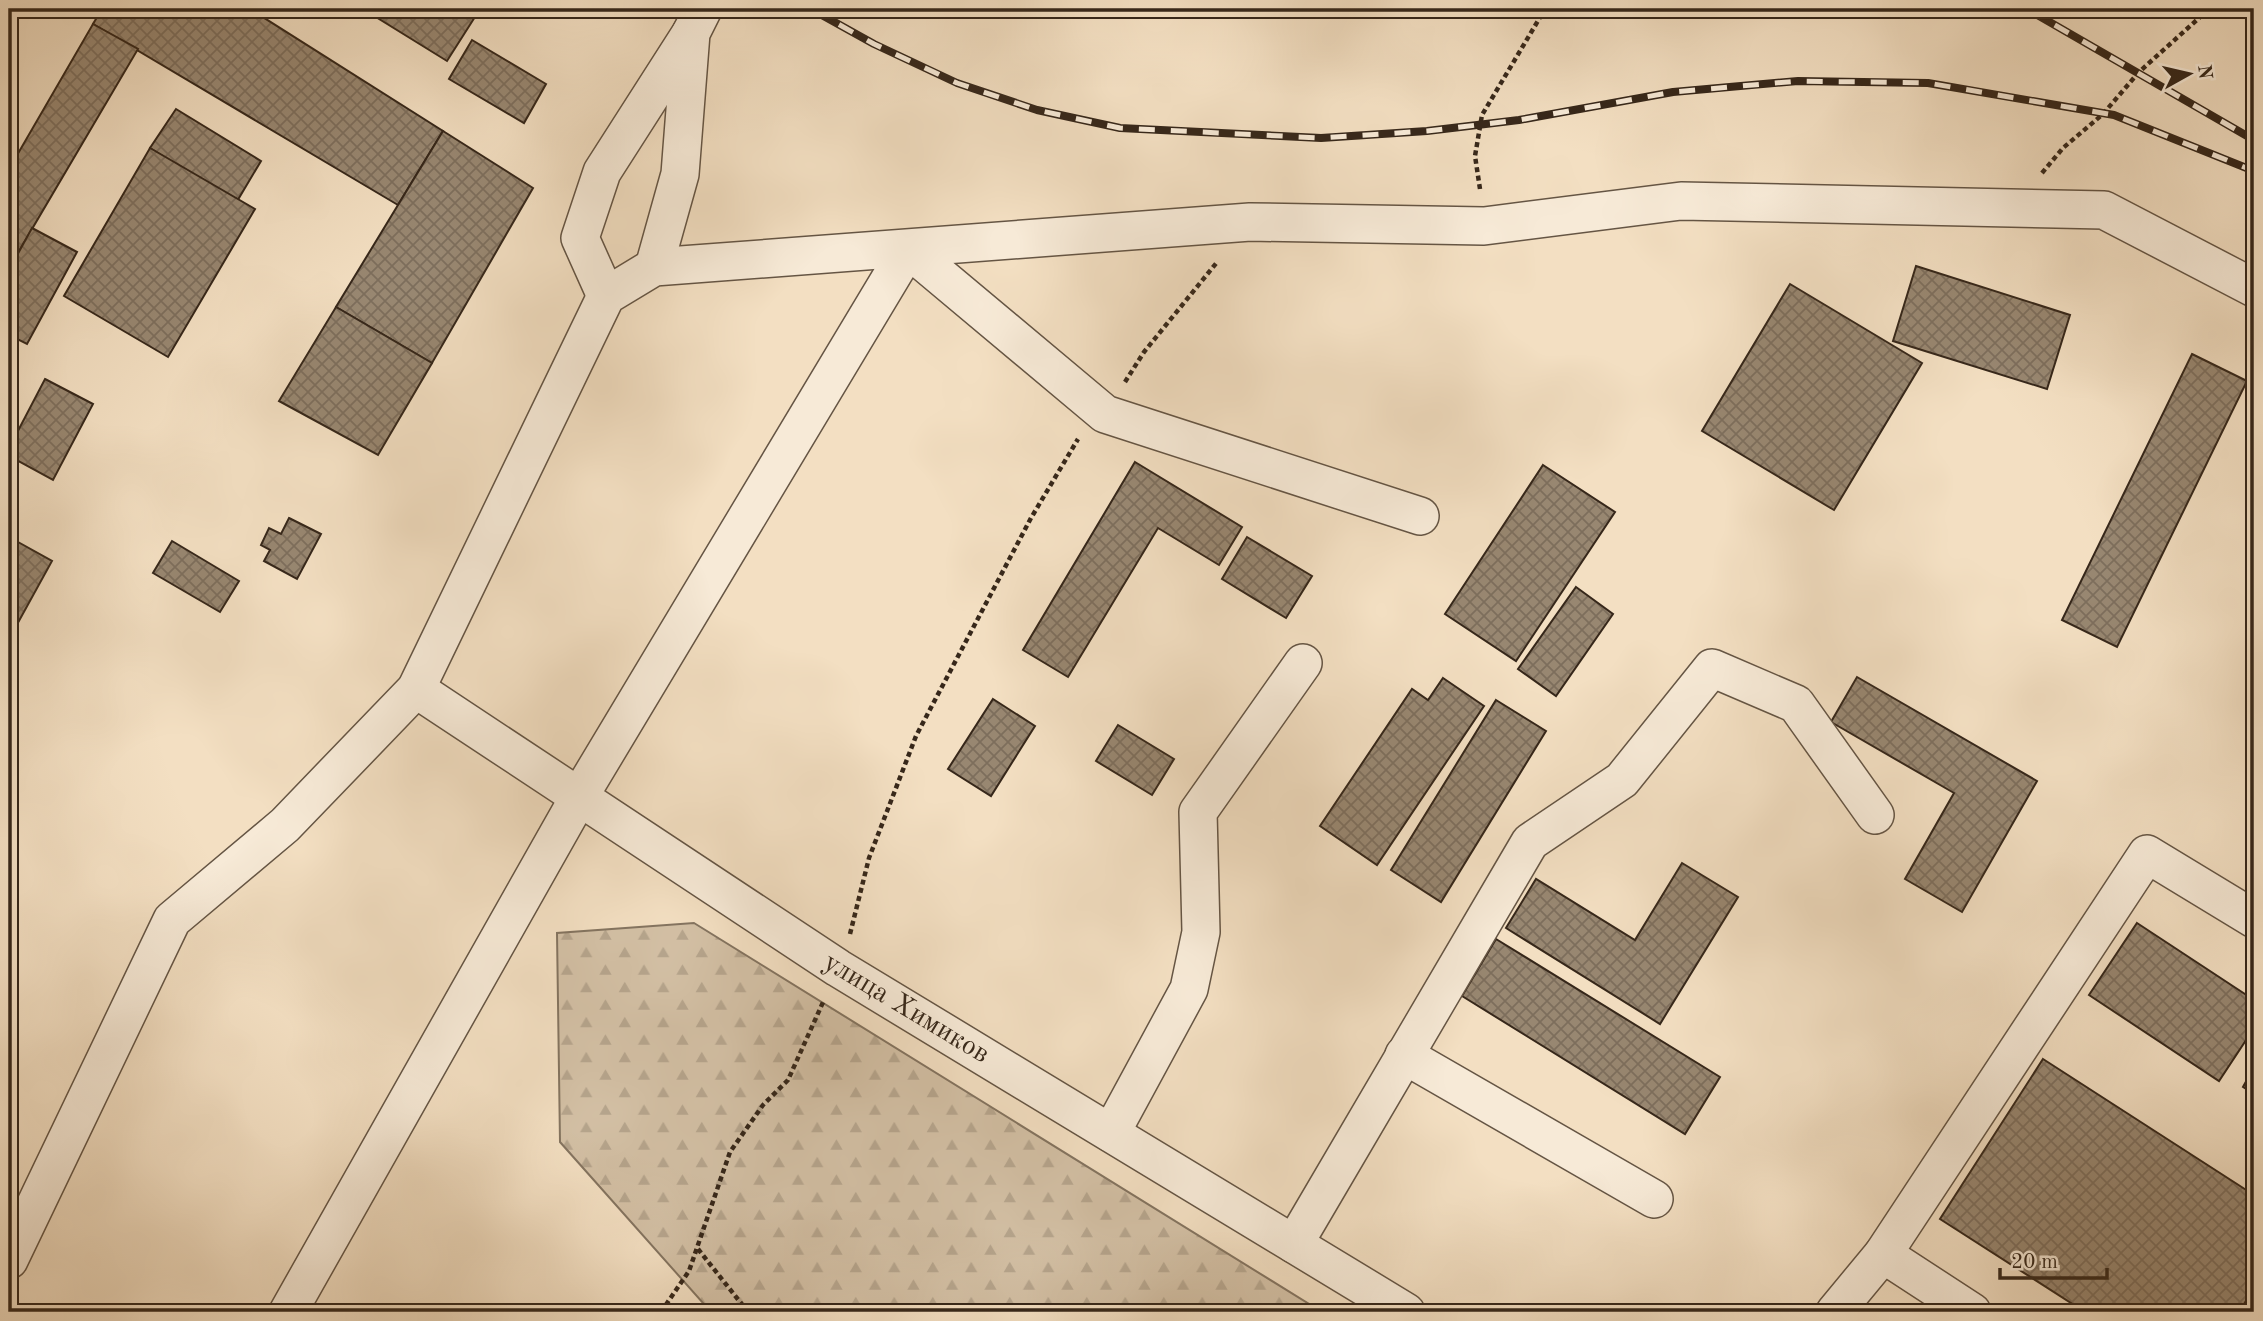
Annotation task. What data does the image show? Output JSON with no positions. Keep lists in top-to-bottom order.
{
  "streets": {
    "street": ["улица Химиков"]
  },
  "scale_bar": "20 m",
  "north": "right"
}
